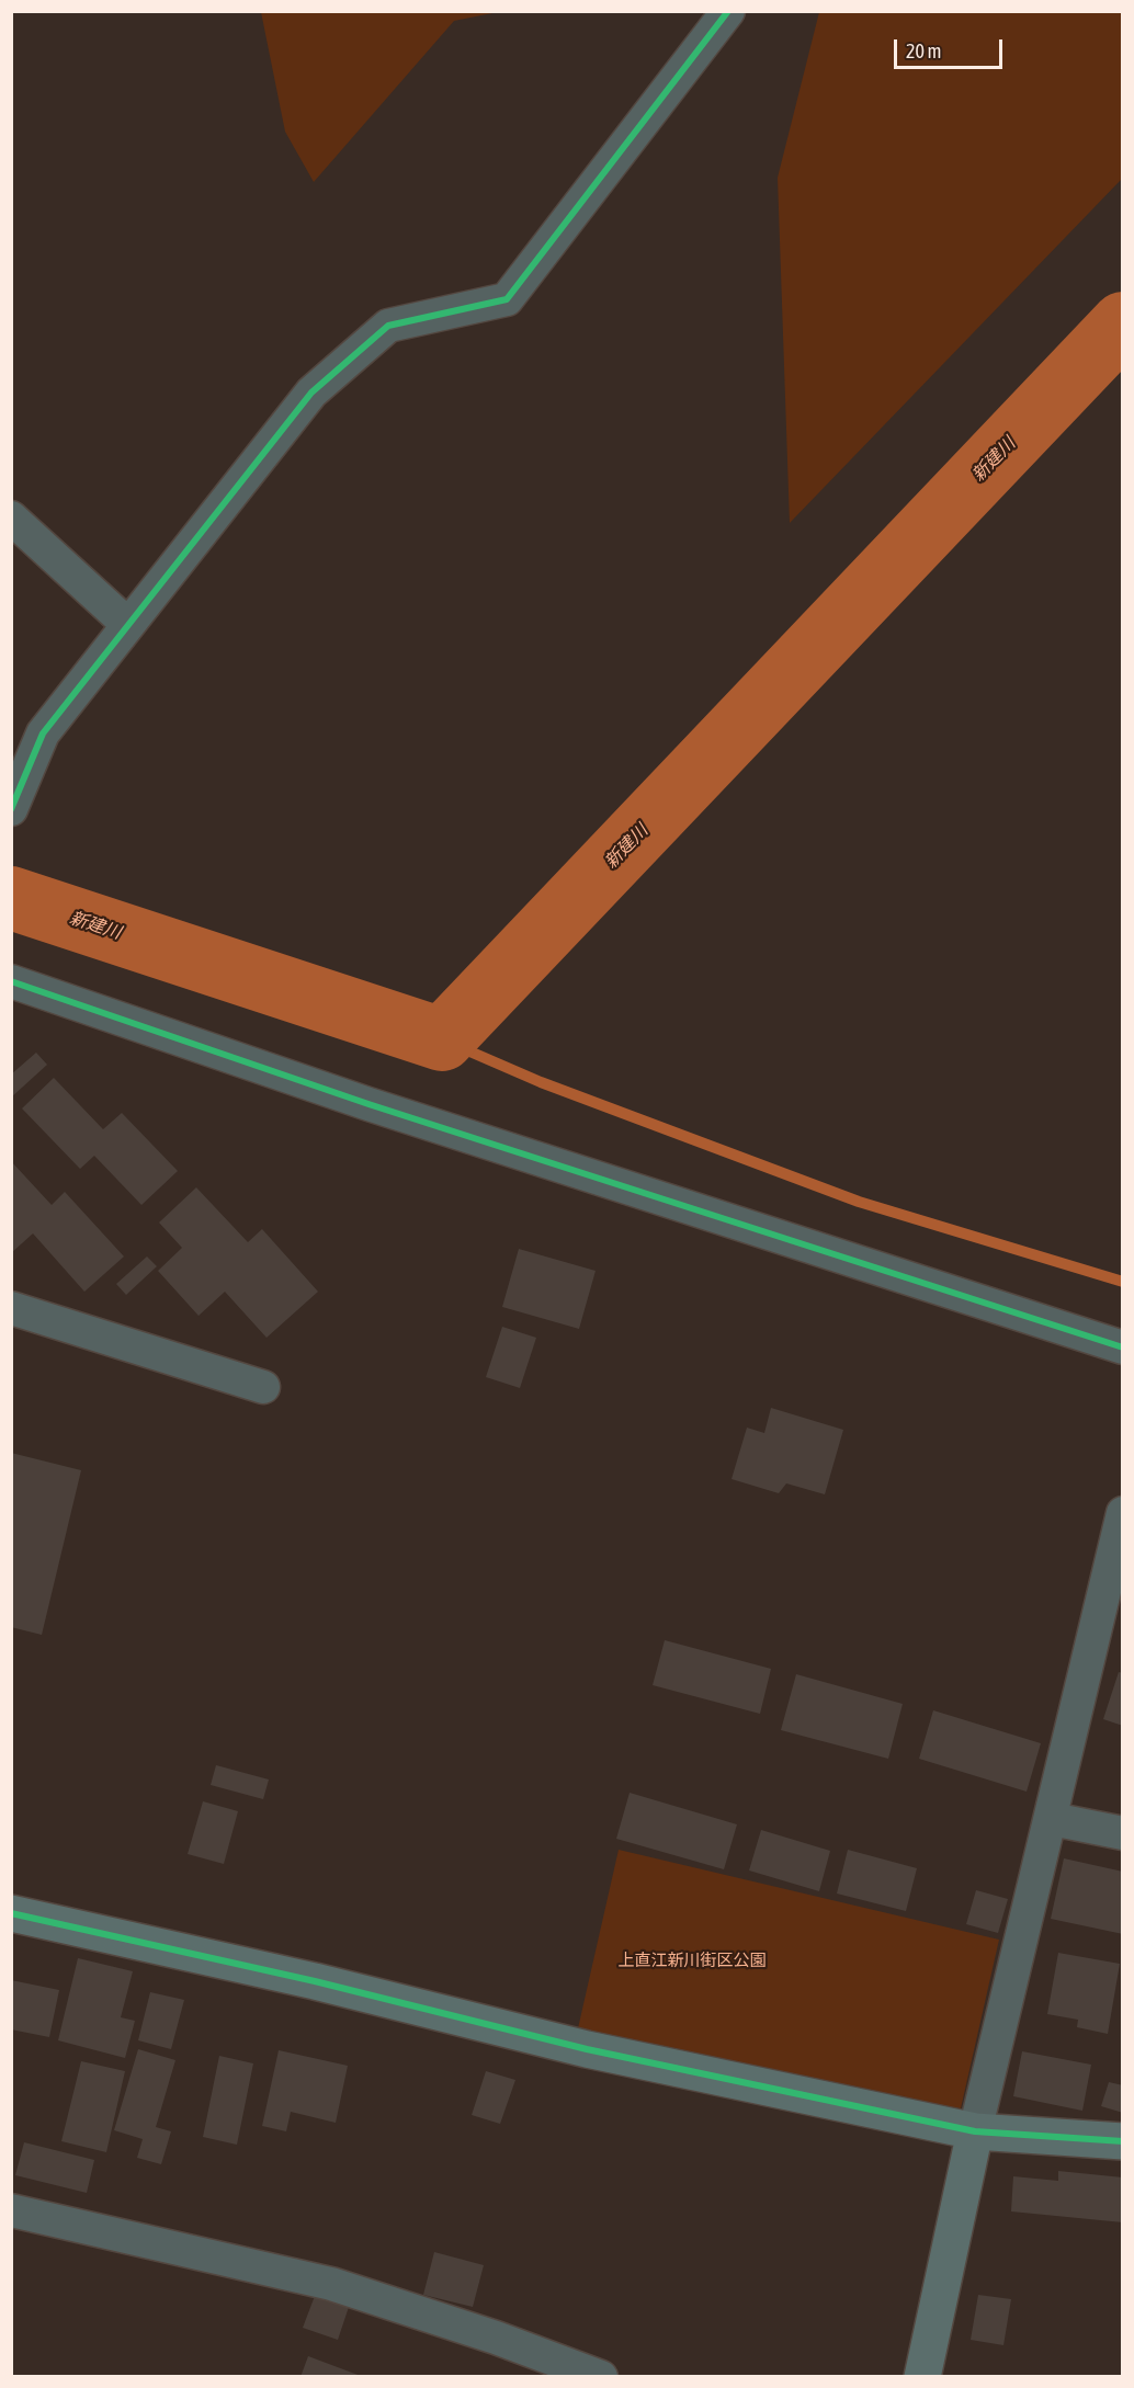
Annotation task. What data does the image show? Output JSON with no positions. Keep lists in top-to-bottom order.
{
  "water": ["新建川"],
  "parks": ["上直江新川街区公園"],
  "scale_bar": "20 m"
}
